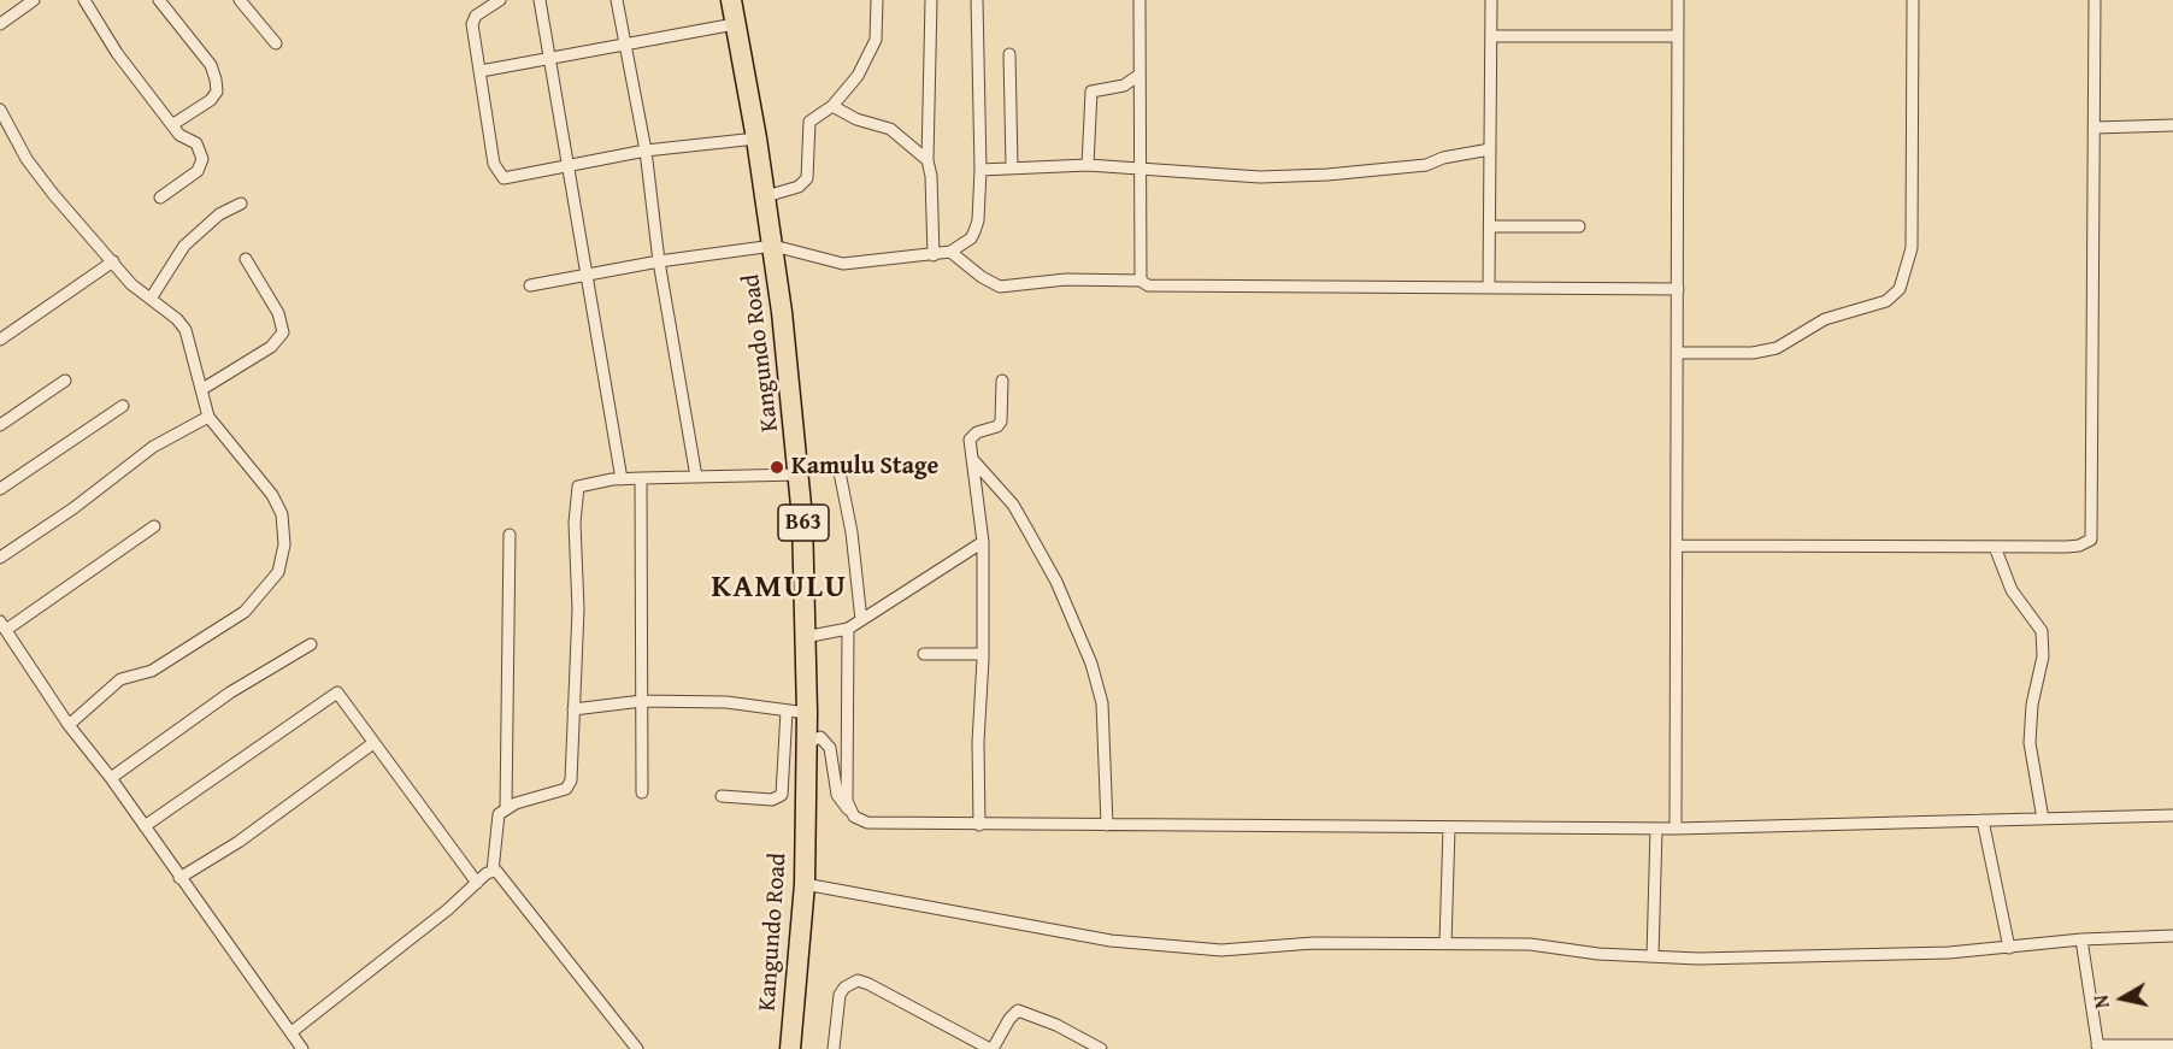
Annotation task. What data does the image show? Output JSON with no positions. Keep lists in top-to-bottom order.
{
  "streets": {
    "highway": ["Kangundo Road", "B63"]
  },
  "districts": ["KAMULU"],
  "places": ["Kamulu Stage"],
  "north": "left"
}
